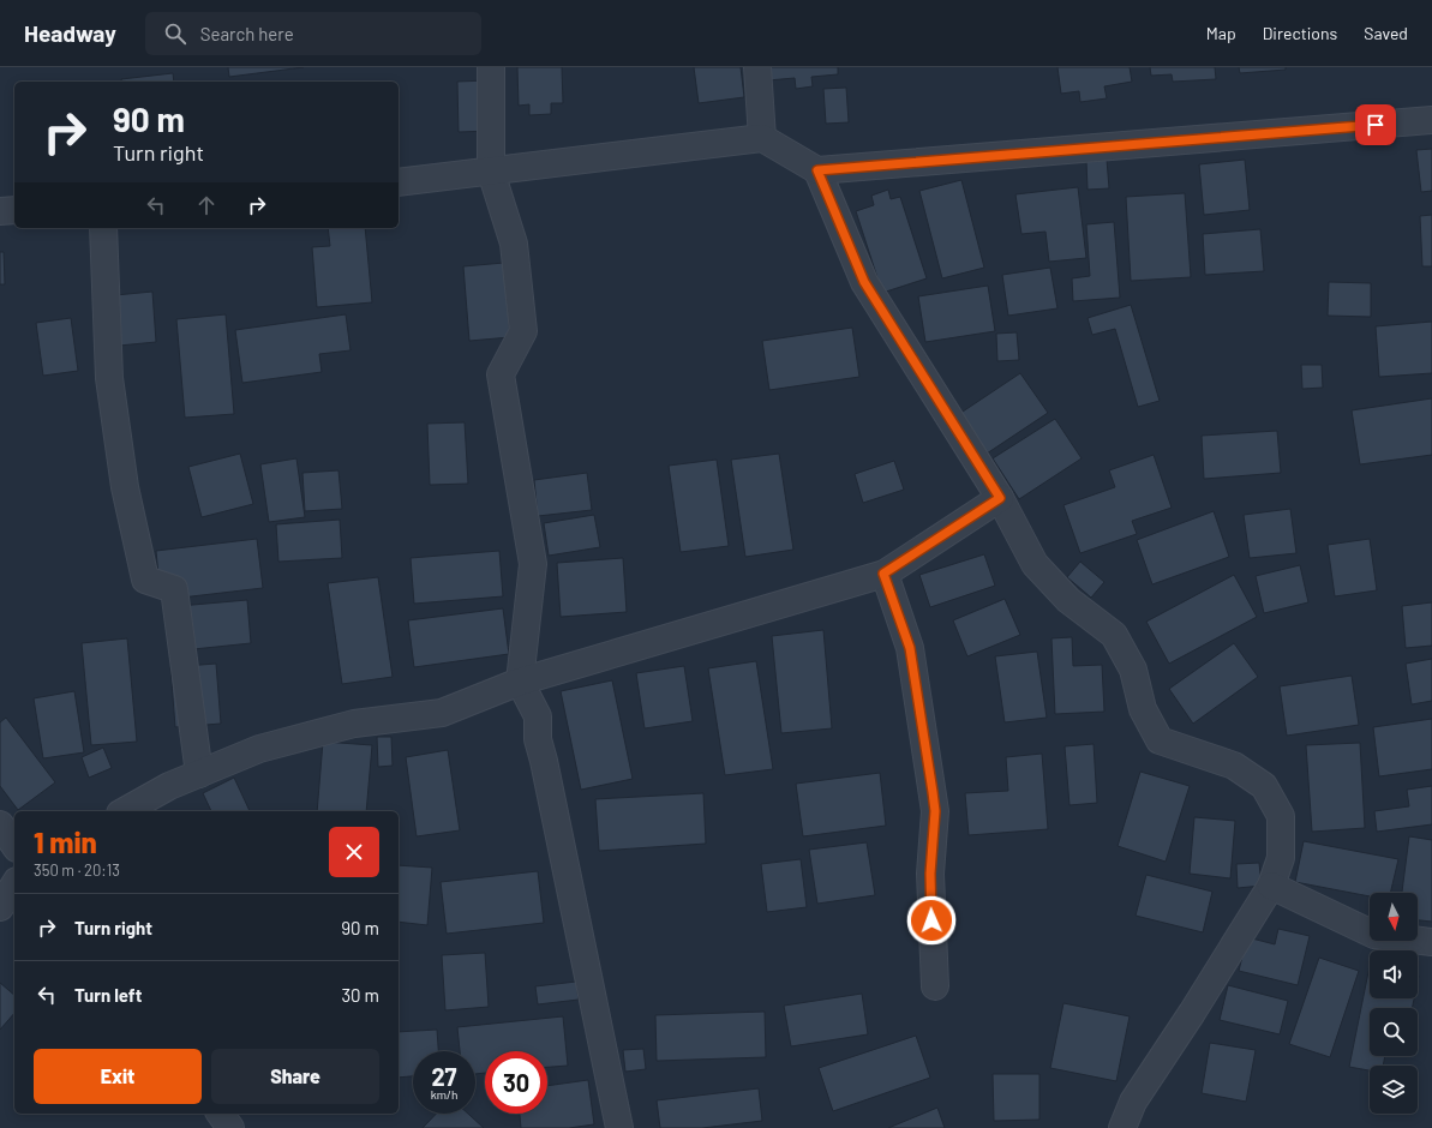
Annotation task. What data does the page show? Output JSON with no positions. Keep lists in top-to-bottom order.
{
  "north": "bottom",
  "page": {
    "header": "Headway",
    "search": "Search here",
    "nav": ["Map", "Directions", "Saved"],
    "turn": ["90 m", "Turn right"],
    "heading": ["1 min", "350 m · 20:13"],
    "list": [
      {
        "name": "Turn right",
        "value": "90 m"
      },
      {
        "name": "Turn left",
        "value": "30 m"
      }
    ],
    "buttons": ["Exit", "Share"],
    "speed": "27 km/h",
    "limit": "30"
  }
}
